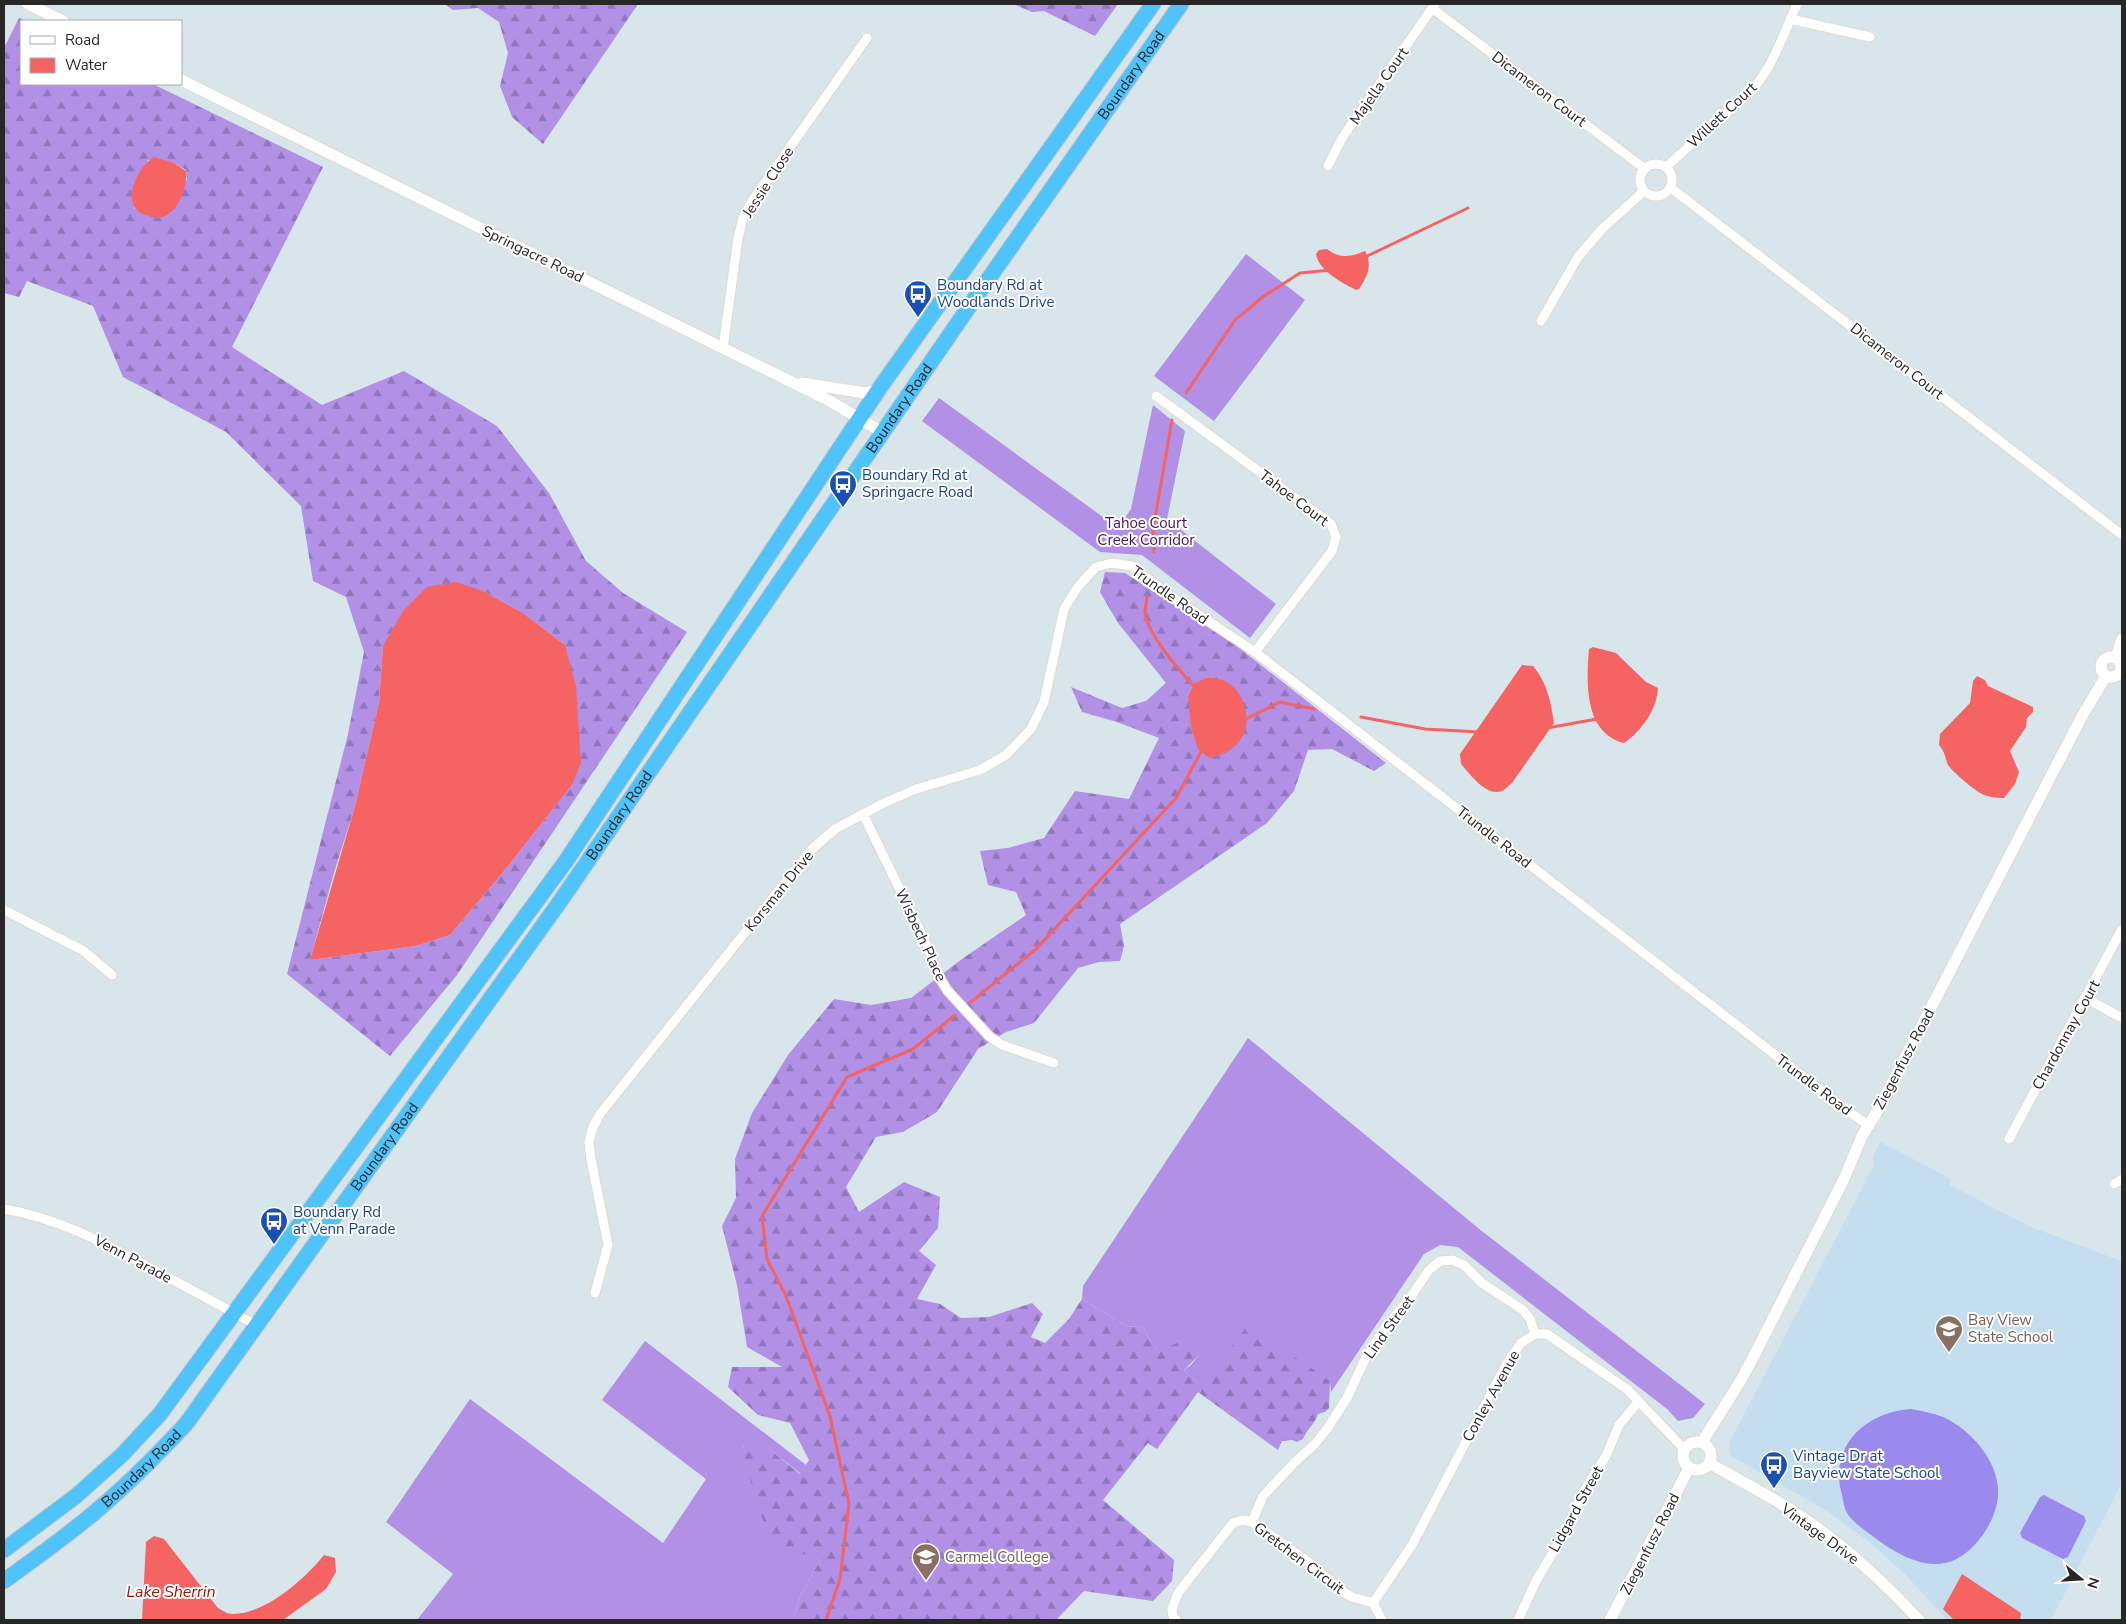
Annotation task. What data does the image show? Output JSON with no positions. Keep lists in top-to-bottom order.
{
  "streets": {
    "highway": ["Boundary Road"],
    "street": [
      "Majella Court",
      "Dicameron Court",
      "Willett Court",
      "Jessie Close",
      "Springacre Road",
      "Tahoe Court",
      "Trundle Road",
      "Korsman Drive",
      "Wisbech Place",
      "Chardonnay Court",
      "Ziegenfusz Road",
      "Venn Parade",
      "Lind Street",
      "Conley Avenue",
      "Lidgard Street",
      "Vintage Drive",
      "Gretchen Circuit"
    ]
  },
  "crossings": [
    ["Boundary Road", "Springacre Road"],
    ["Boundary Road", "Venn Parade"],
    ["Majella Court", "Dicameron Court"],
    ["Dicameron Court", "Willett Court"],
    ["Jessie Close", "Springacre Road"],
    ["Tahoe Court", "Trundle Road"],
    ["Trundle Road", "Korsman Drive"],
    ["Trundle Road", "Ziegenfusz Road"],
    ["Korsman Drive", "Wisbech Place"],
    ["Ziegenfusz Road", "Vintage Drive"],
    ["Lind Street", "Conley Avenue"],
    ["Lind Street", "Gretchen Circuit"],
    ["Conley Avenue", "Gretchen Circuit"]
  ],
  "water": ["Lake Sherrin"],
  "parks": ["Tahoe Court Creek Corridor"],
  "places": {
    "bus stop": [
      "Boundary Rd at Woodlands Drive",
      "Boundary Rd at Springacre Road",
      "Boundary Rd at Venn Parade",
      "Vintage Dr at Bayview State School"
    ],
    "school or university": ["Bay View State School", "Carmel College"]
  },
  "legend": ["Road", "Water"],
  "north": "right"
}
